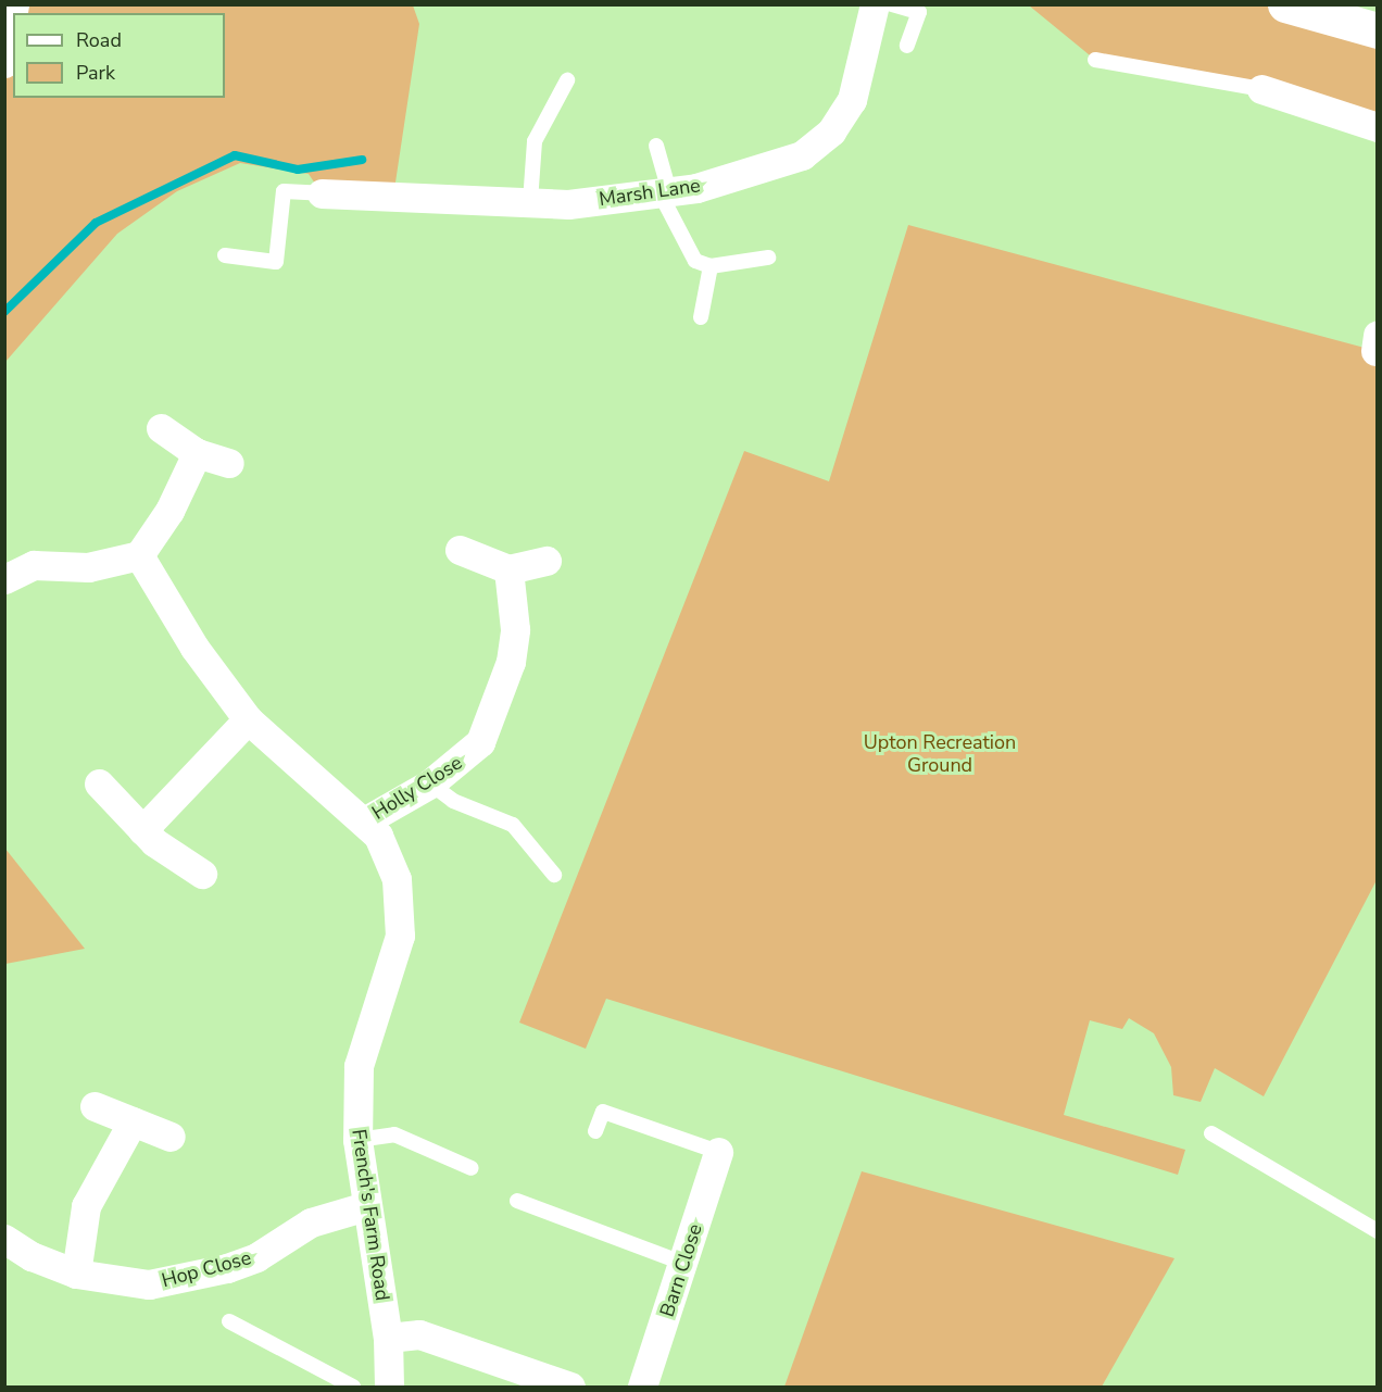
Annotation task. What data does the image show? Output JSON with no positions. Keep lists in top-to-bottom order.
{
  "streets": {
    "street": [
      "Marsh Lane",
      "Holly Close",
      "French's Farm Road",
      "Hop Close",
      "Barn Close"
    ]
  },
  "crossings": [
    ["Holly Close", "French's Farm Road"],
    ["French's Farm Road", "Hop Close"]
  ],
  "parks": ["Upton Recreation Ground"],
  "legend": ["Road", "Park"]
}
